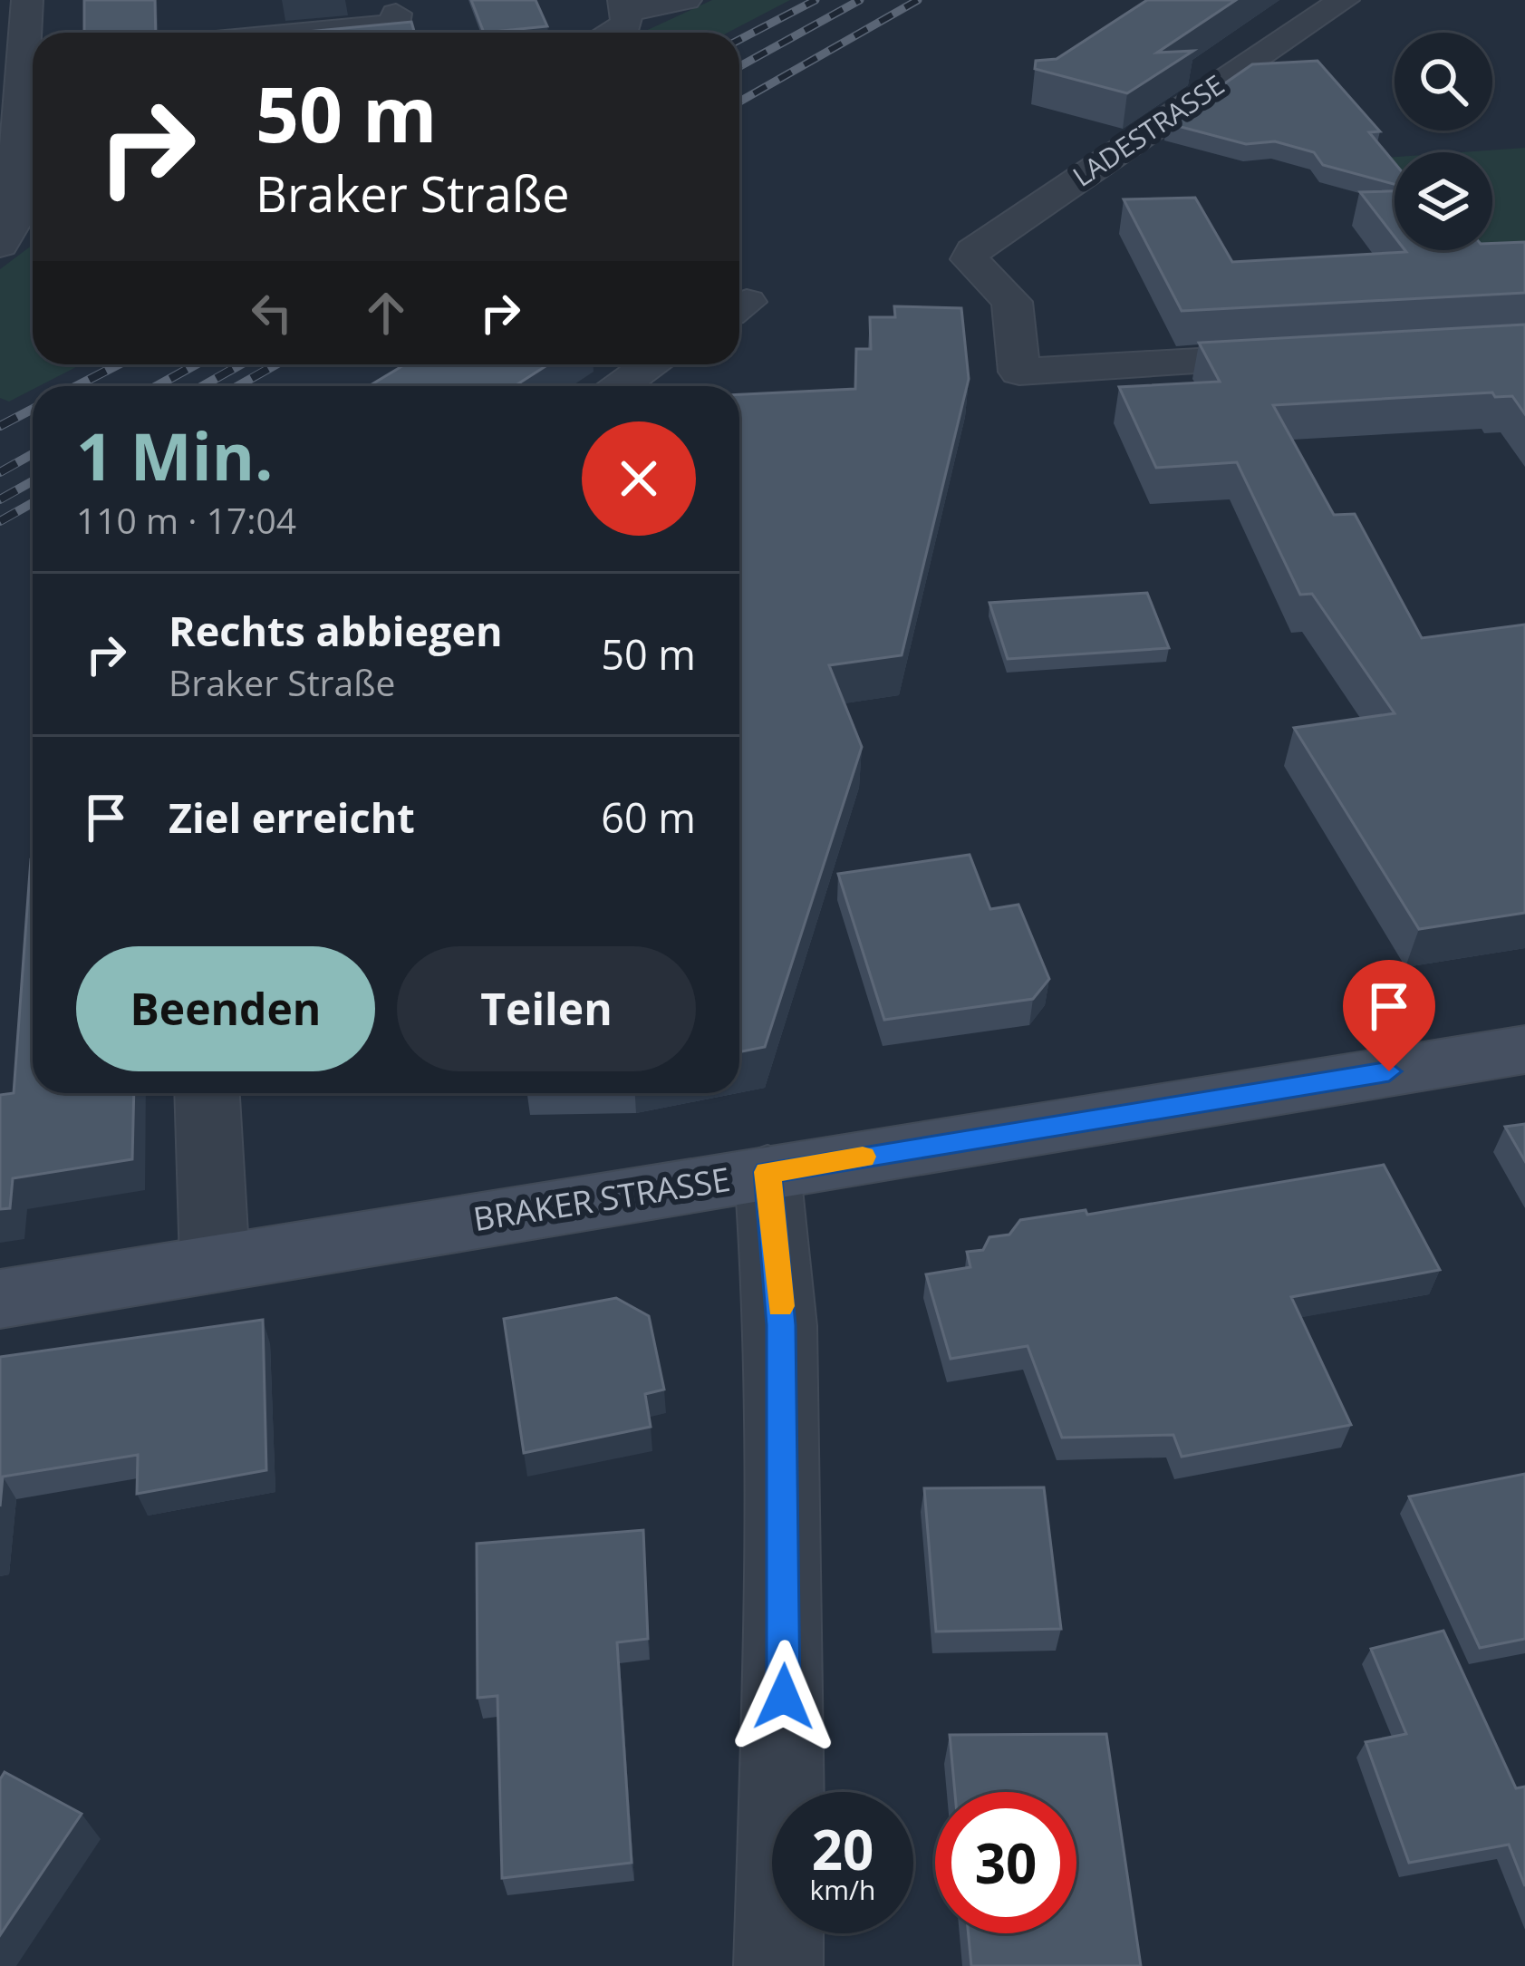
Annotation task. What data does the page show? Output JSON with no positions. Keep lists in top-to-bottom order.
{
  "streets": {
    "main road": ["BRAKER STRASSE"],
    "street": ["LADESTRASSE"]
  },
  "page": {
    "turn": ["50 m", "Braker Straße"],
    "heading": ["1 Min.", "110 m · 17:04"],
    "list": [
      {
        "name": "Rechts abbiegen",
        "note": "Braker Straße",
        "value": "50 m"
      },
      {
        "name": "Ziel erreicht",
        "value": "60 m"
      }
    ],
    "buttons": ["Beenden", "Teilen"],
    "speed": "20 km/h",
    "limit": "30"
  }
}
